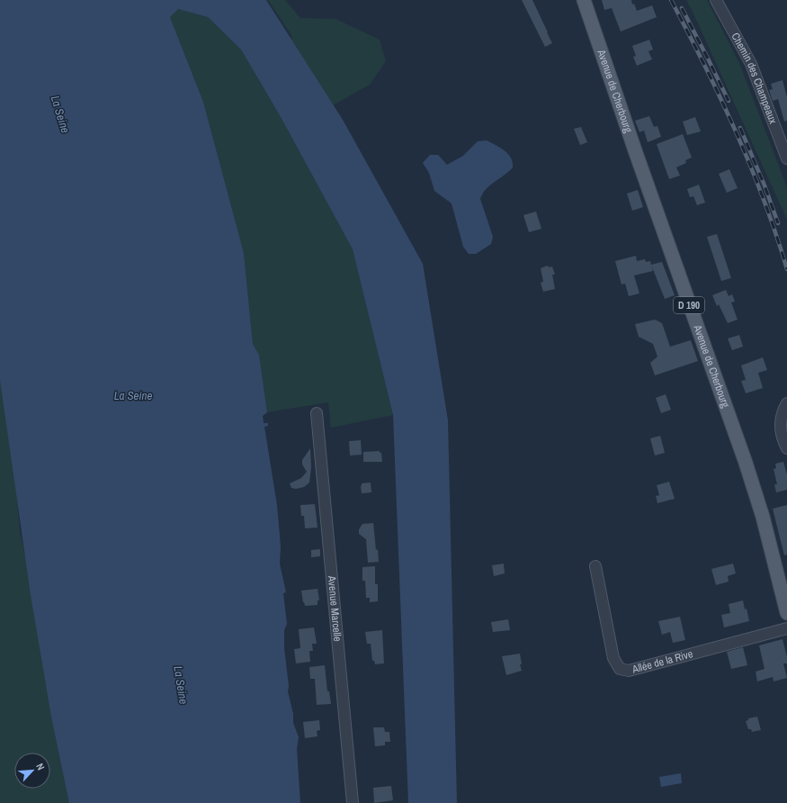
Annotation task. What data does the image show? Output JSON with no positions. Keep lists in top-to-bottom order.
{
  "streets": {
    "main road": ["Avenue de Cherbourg", "D 190"],
    "street": ["Chemin des Champeaux", "Avenue Marcelle", "Allée de la Rive"]
  },
  "water": ["La Seine"],
  "north": "top right"
}
